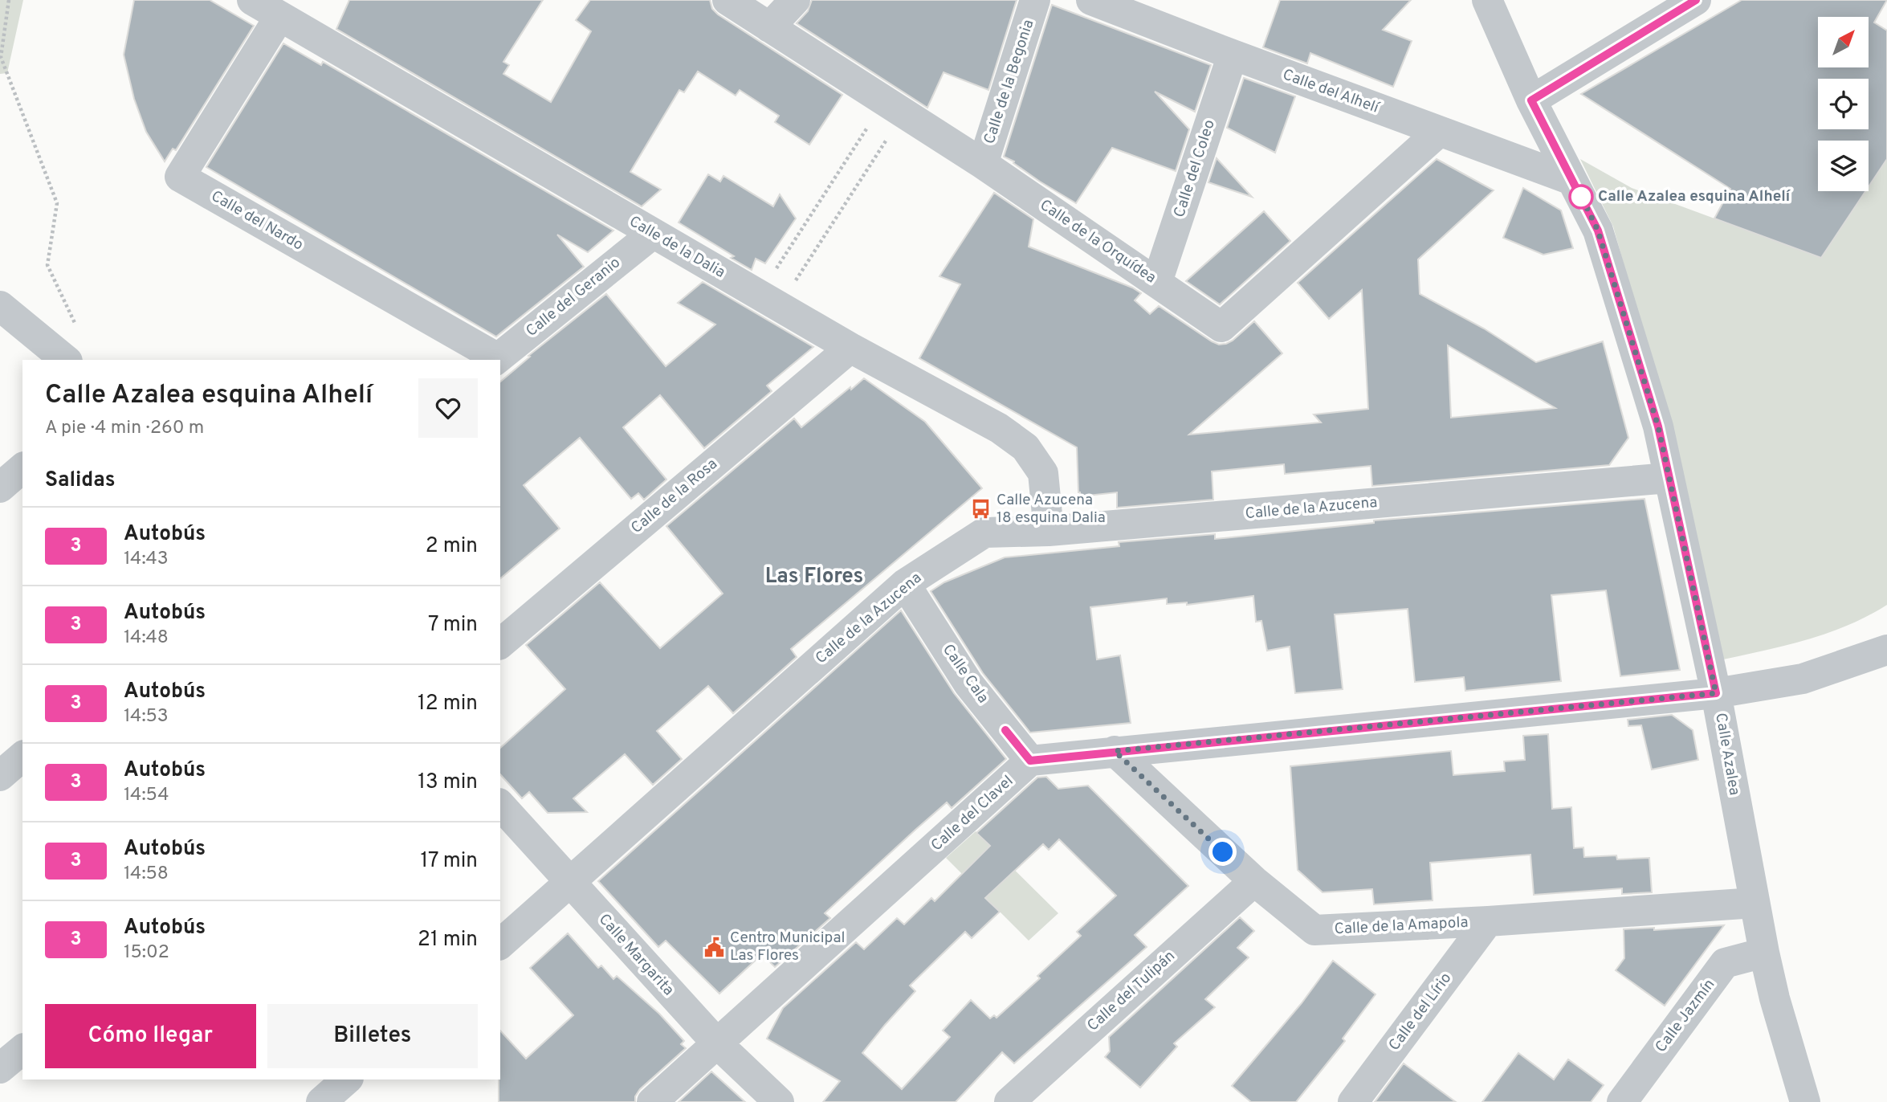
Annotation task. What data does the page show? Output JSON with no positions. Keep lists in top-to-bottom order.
{
  "streets": {
    "street": [
      "Calle de la Begonia",
      "Calle del Alhelí",
      "Calle del Coleo",
      "Calle del Nardo",
      "Calle de la Orquídea",
      "Calle de la Dalia",
      "Calle del Geranio",
      "Calle de la Rosa",
      "Calle de la Azucena",
      "Calle Cala",
      "Calle Azalea",
      "Calle del Clavel",
      "Calle de la Amapola",
      "Calle Margarita",
      "Calle del Tulipán",
      "Calle del Lírio",
      "Calle Jazmín"
    ]
  },
  "crossings": [
    ["Calle de la Begonia", "Calle de la Orquídea"],
    ["Calle del Alhelí", "Calle del Coleo"],
    ["Calle del Alhelí", "Calle de la Orquídea"],
    ["Calle del Alhelí", "Calle Azalea"],
    ["Calle del Coleo", "Calle de la Orquídea"],
    ["Calle del Nardo", "Calle de la Dalia"],
    ["Calle del Nardo", "Calle del Geranio"],
    ["Calle de la Dalia", "Calle del Geranio"],
    ["Calle de la Dalia", "Calle de la Rosa"],
    ["Calle de la Dalia", "Calle de la Azucena"],
    ["Calle de la Azucena", "Calle Cala"],
    ["Calle de la Azucena", "Calle Azalea"],
    ["Calle de la Azucena", "Calle Margarita"],
    ["Calle Cala", "Calle del Clavel"],
    ["Calle Azalea", "Calle de la Amapola"],
    ["Calle Azalea", "Calle Jazmín"],
    ["Calle del Clavel", "Calle Margarita"],
    ["Calle de la Amapola", "Calle del Tulipán"],
    ["Calle de la Amapola", "Calle del Lírio"]
  ],
  "districts": ["Las Flores"],
  "places": {
    "other": ["Calle Azalea esquina Alhelí"],
    "bus stop": ["Calle Azucena 18 esquina Dalia"],
    "public building": ["Centro Municipal Las Flores"]
  },
  "lines": ["bus line 3"],
  "north": "top right",
  "page": {
    "heading": [
      ["Calle Azalea esquina Alhelí", "A pie · 4 min · 260 m"],
      "Salidas"
    ],
    "list": [
      {
        "mark": "3",
        "name": "Autobús",
        "note": "14:43",
        "value": "2 min"
      },
      {
        "mark": "3",
        "name": "Autobús",
        "note": "14:48",
        "value": "7 min"
      },
      {
        "mark": "3",
        "name": "Autobús",
        "note": "14:53",
        "value": "12 min"
      },
      {
        "mark": "3",
        "name": "Autobús",
        "note": "14:54",
        "value": "13 min"
      },
      {
        "mark": "3",
        "name": "Autobús",
        "note": "14:58",
        "value": "17 min"
      },
      {
        "mark": "3",
        "name": "Autobús",
        "note": "15:02",
        "value": "21 min"
      }
    ],
    "buttons": ["Cómo llegar", "Billetes"]
  }
}
